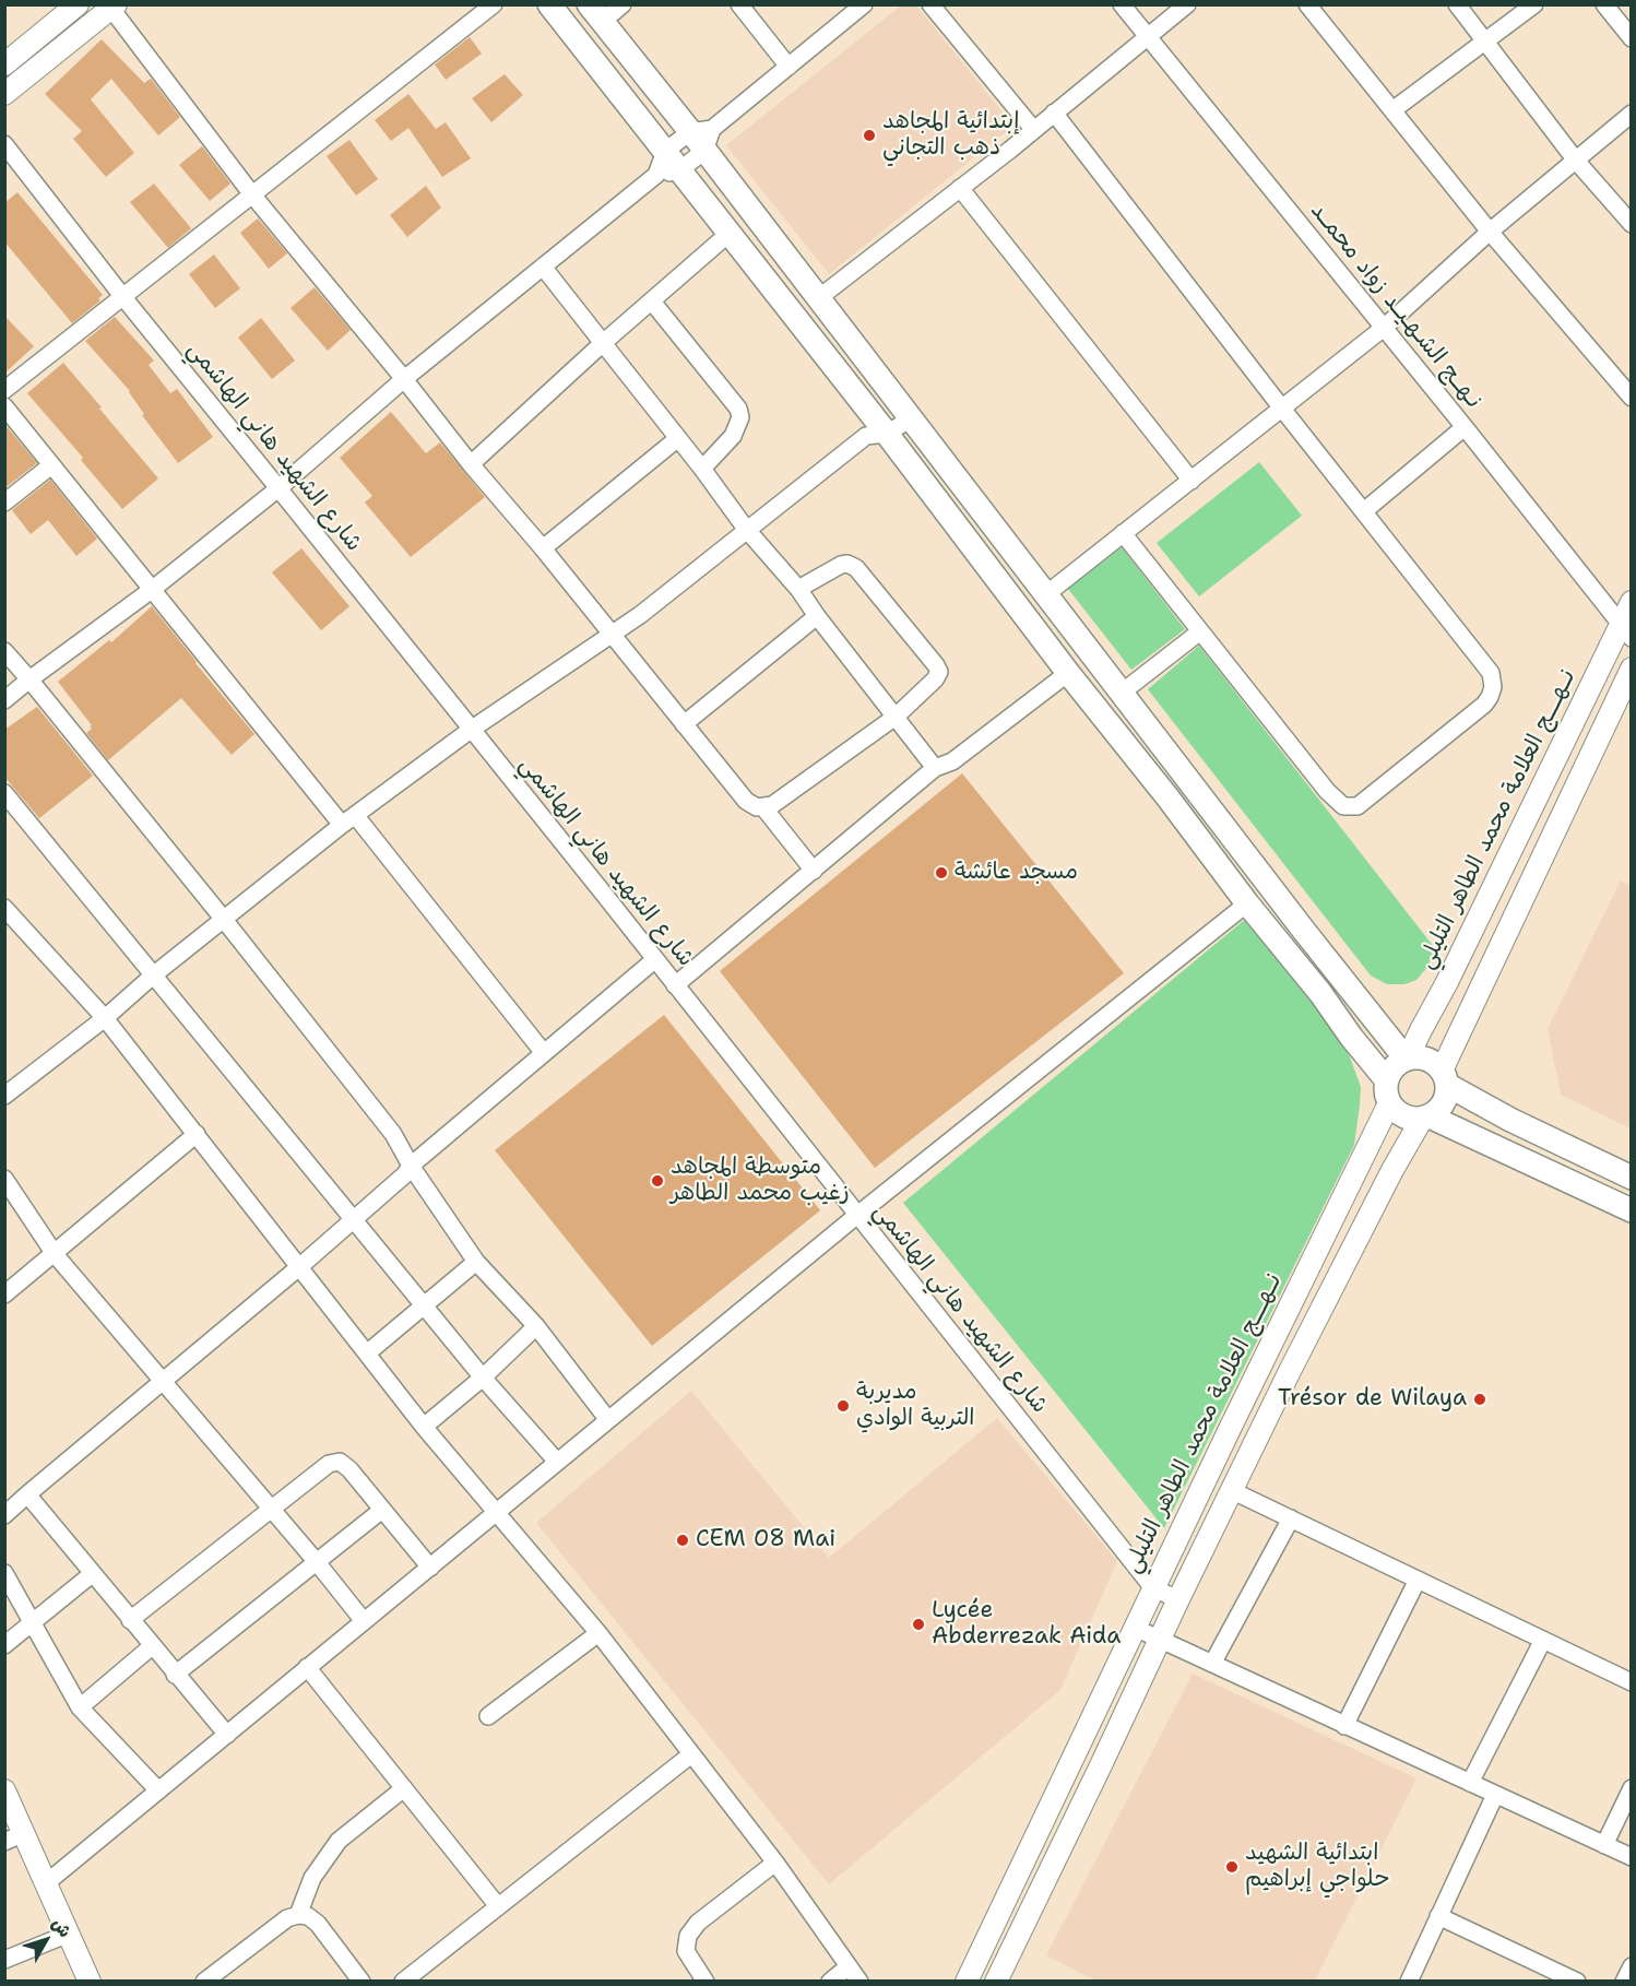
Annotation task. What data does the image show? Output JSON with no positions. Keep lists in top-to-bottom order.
{
  "streets": {
    "street": ["نـهــج الشـهـيــد زواد محمــد", "شارع الشهيد هاني الهاشمي", "نــهــــج العلامة محمد الطاهر التليلي"]
  },
  "crossings": [
    ["نـهــج الشـهـيــد زواد محمــد", "نــهــــج العلامة محمد الطاهر التليلي"],
    ["شارع الشهيد هاني الهاشمي", "نــهــــج العلامة محمد الطاهر التليلي"]
  ],
  "places": [
    "إبتدائية المجاهد ذهب التجاني",
    "مسجد عائشة",
    "متوسطة المجاهد زغيب محمد الطاهر",
    "Trésor de Wilaya",
    "مديربة التربية الوادي",
    "CEM 08 Mai",
    "Lycée Abderrezak Aida",
    "ابتدائية الشهيد حلواجي إبراهيم"
  ],
  "north": "top right"
}
